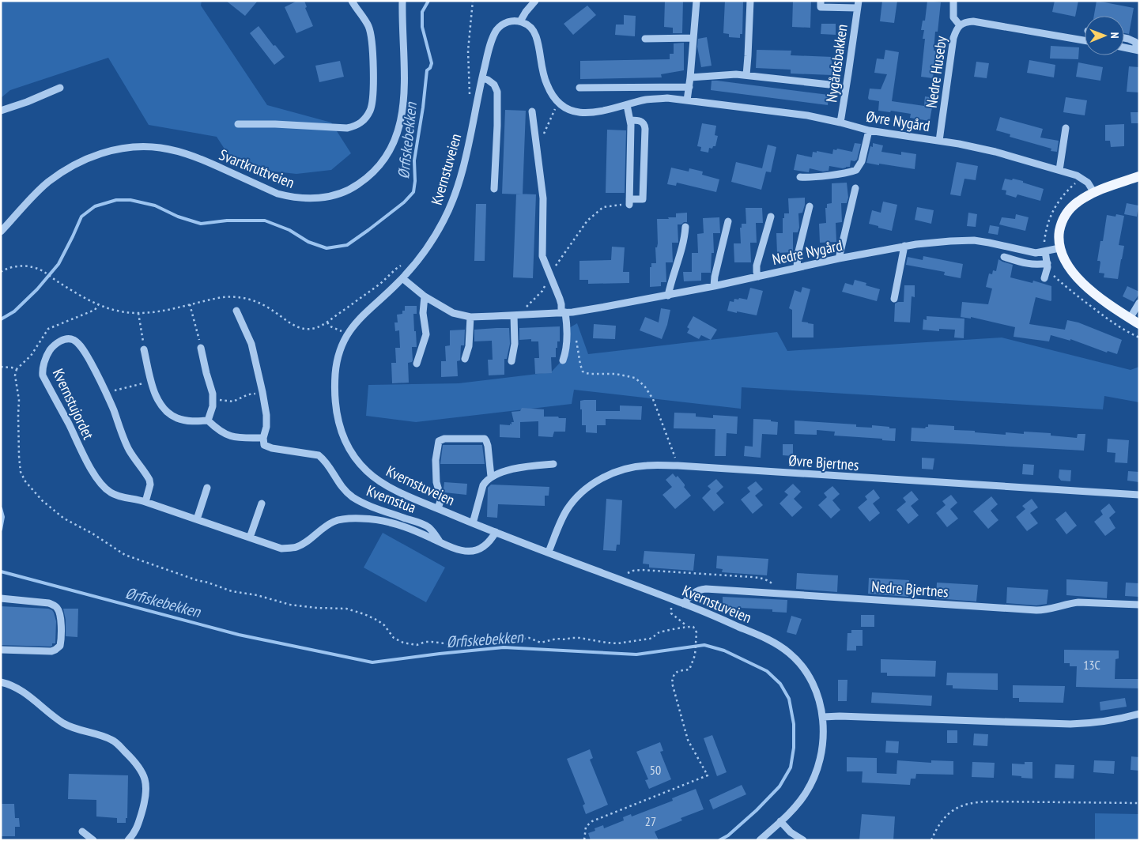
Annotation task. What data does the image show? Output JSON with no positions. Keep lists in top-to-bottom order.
{
  "streets": {
    "street": [
      "Nygårdsbakken",
      "Nedre Huseby",
      "Øvre Nygård",
      "Svartkruttveien",
      "Kvernstuveien",
      "Nedre Nygård",
      "Kvernstujordet",
      "Øvre Bjertnes",
      "Kvernstua",
      "Nedre Bjertnes"
    ]
  },
  "crossings": [
    ["Nygårdsbakken", "Øvre Nygård"],
    ["Nedre Huseby", "Øvre Nygård"],
    ["Kvernstuveien", "Nedre Nygård"],
    ["Kvernstuveien", "Øvre Bjertnes"],
    ["Kvernstuveien", "Kvernstua"],
    ["Kvernstuveien", "Nedre Bjertnes"],
    ["Kvernstujordet", "Kvernstua"]
  ],
  "water": ["Ørfiskebekken"],
  "house_numbers": ["13C", "50", "27"],
  "north": "right"
}
